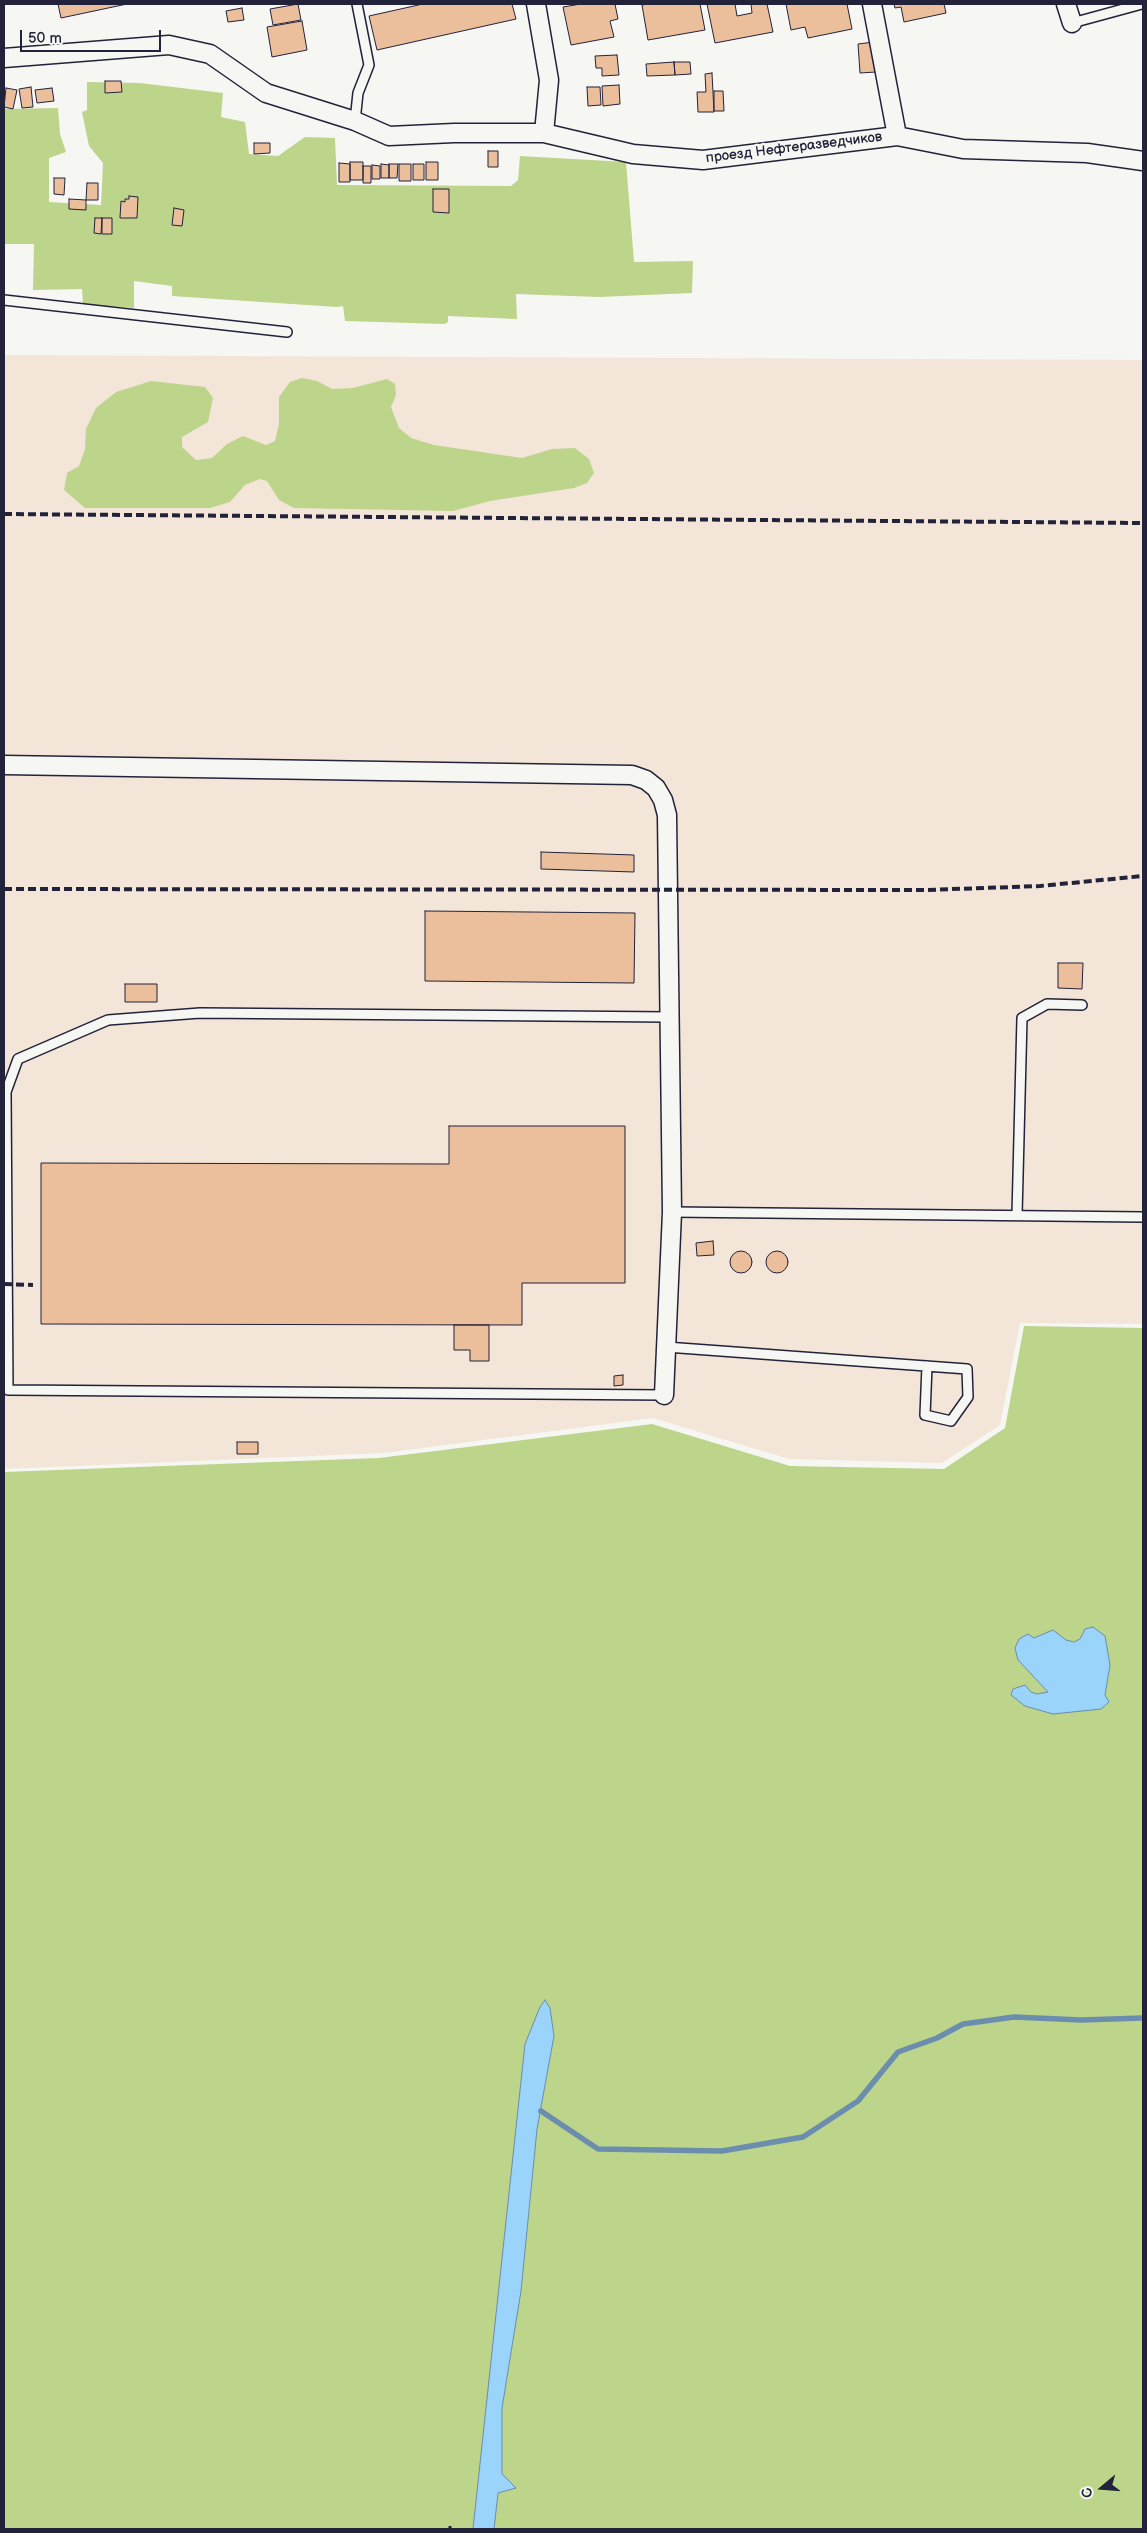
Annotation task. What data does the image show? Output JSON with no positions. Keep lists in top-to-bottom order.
{
  "streets": {
    "street": ["проезд Нефтеразведчиков"]
  },
  "scale_bar": "50 m",
  "north": "left"
}
